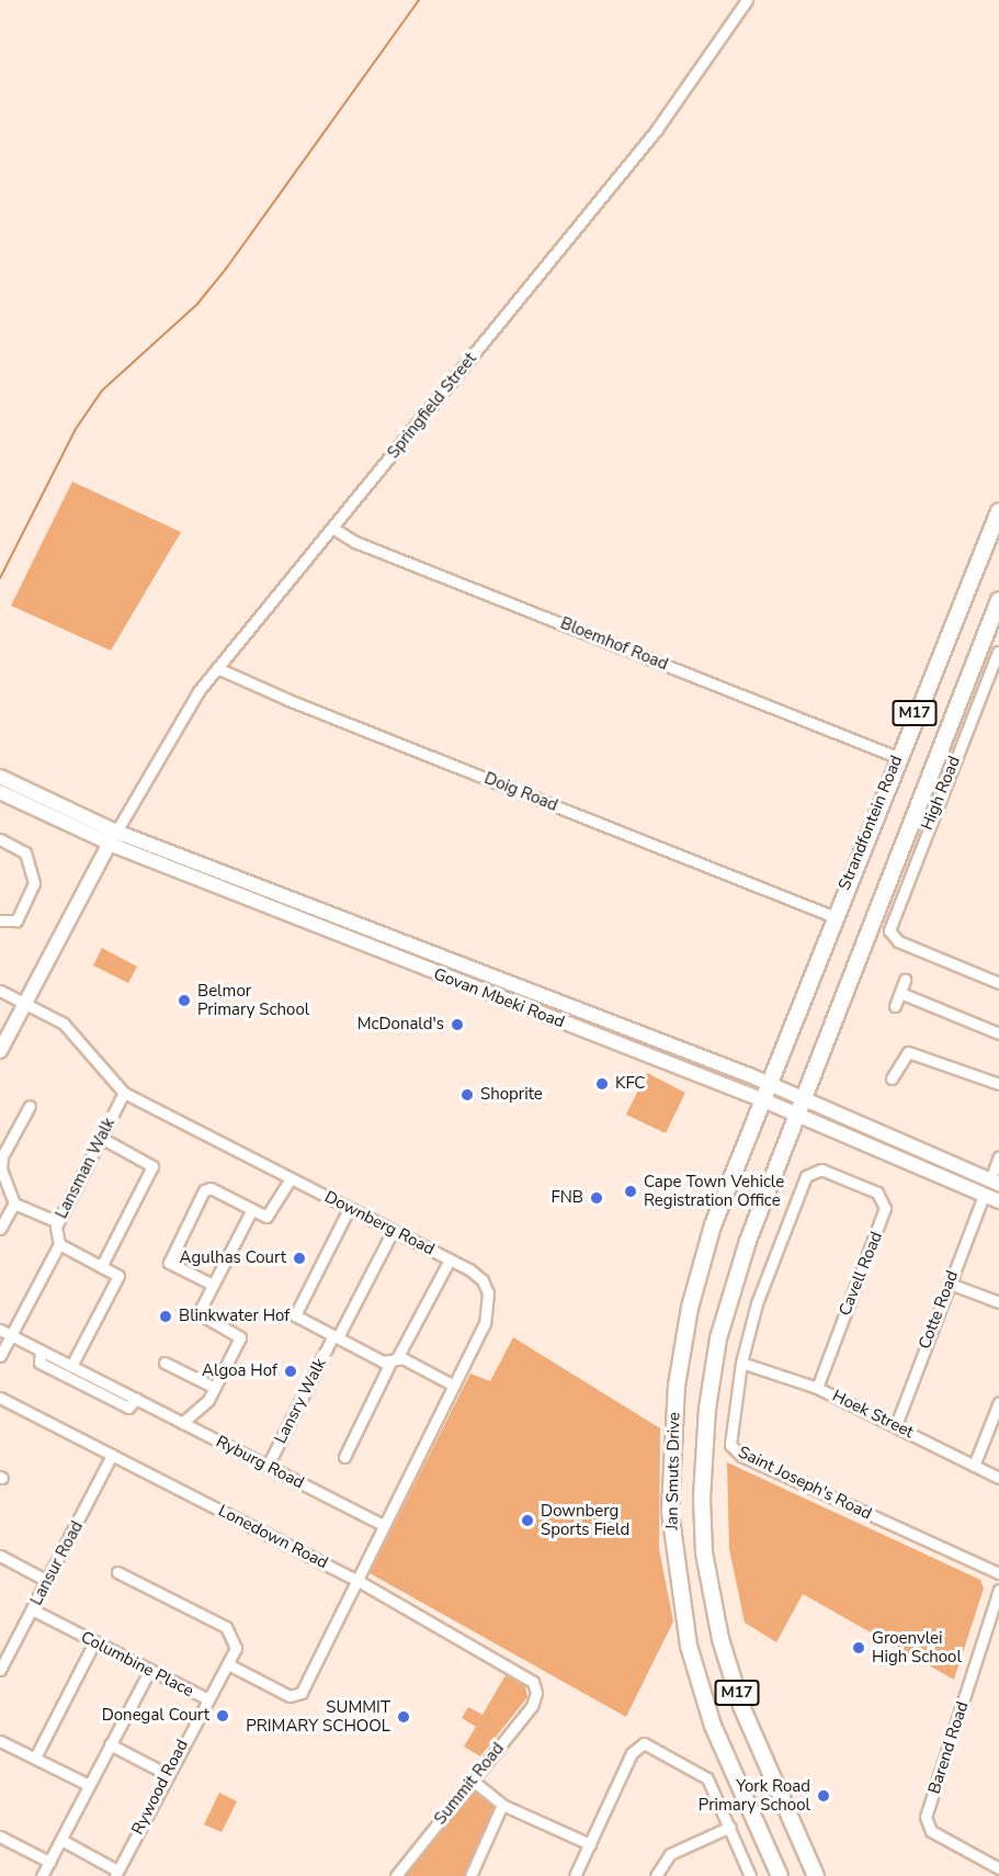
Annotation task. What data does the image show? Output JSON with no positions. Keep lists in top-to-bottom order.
{
  "streets": {
    "main road": [
      "M17",
      "Strandfontein Road",
      "Govan Mbeki Road",
      "Jan Smuts Drive"
    ],
    "street": [
      "Springfield Street",
      "Bloemhof Road",
      "Doig Road",
      "High Road",
      "Lansman Walk",
      "Downberg Road",
      "Cavell Road",
      "Cotte Road",
      "Lansry Walk",
      "Hoek Street",
      "Ryburg Road",
      "Saint Joseph's Road",
      "Lonedown Road",
      "Lansur Road",
      "Columbine Place",
      "Barend Road",
      "Summit Road",
      "Rywood Road"
    ]
  },
  "crossings": [
    ["Springfield Street", "Bloemhof Road"],
    ["Springfield Street", "Doig Road"],
    ["Springfield Street", "Govan Mbeki Road"],
    ["Bloemhof Road", "Strandfontein Road"],
    ["M17", "Govan Mbeki Road"],
    ["M17", "Jan Smuts Drive"],
    ["Strandfontein Road", "Govan Mbeki Road"],
    ["Strandfontein Road", "Jan Smuts Drive"],
    ["Govan Mbeki Road", "Cotte Road"],
    ["Govan Mbeki Road", "Jan Smuts Drive"],
    ["Lansman Walk", "Downberg Road"],
    ["Downberg Road", "Lansry Walk"],
    ["Downberg Road", "Ryburg Road"],
    ["Downberg Road", "Lonedown Road"],
    ["Cavell Road", "Hoek Street"],
    ["Cavell Road", "Saint Joseph's Road"],
    ["Cotte Road", "Hoek Street"],
    ["Lansry Walk", "Ryburg Road"],
    ["Hoek Street", "Saint Joseph's Road"],
    ["Lonedown Road", "Lansur Road"],
    ["Lonedown Road", "Summit Road"],
    ["Lansur Road", "Columbine Place"],
    ["Columbine Place", "Rywood Road"]
  ],
  "places": [
    "Belmor Primary School",
    "McDonald's",
    "KFC",
    "Shoprite",
    "Cape Town Vehicle Registration Office",
    "FNB",
    "Agulhas Court",
    "Blinkwater Hof",
    "Algoa Hof",
    "Downberg Sports Field",
    "Groenvlei High School",
    "Donegal Court",
    "SUMMIT PRIMARY SCHOOL",
    "York Road Primary School"
  ]
}
